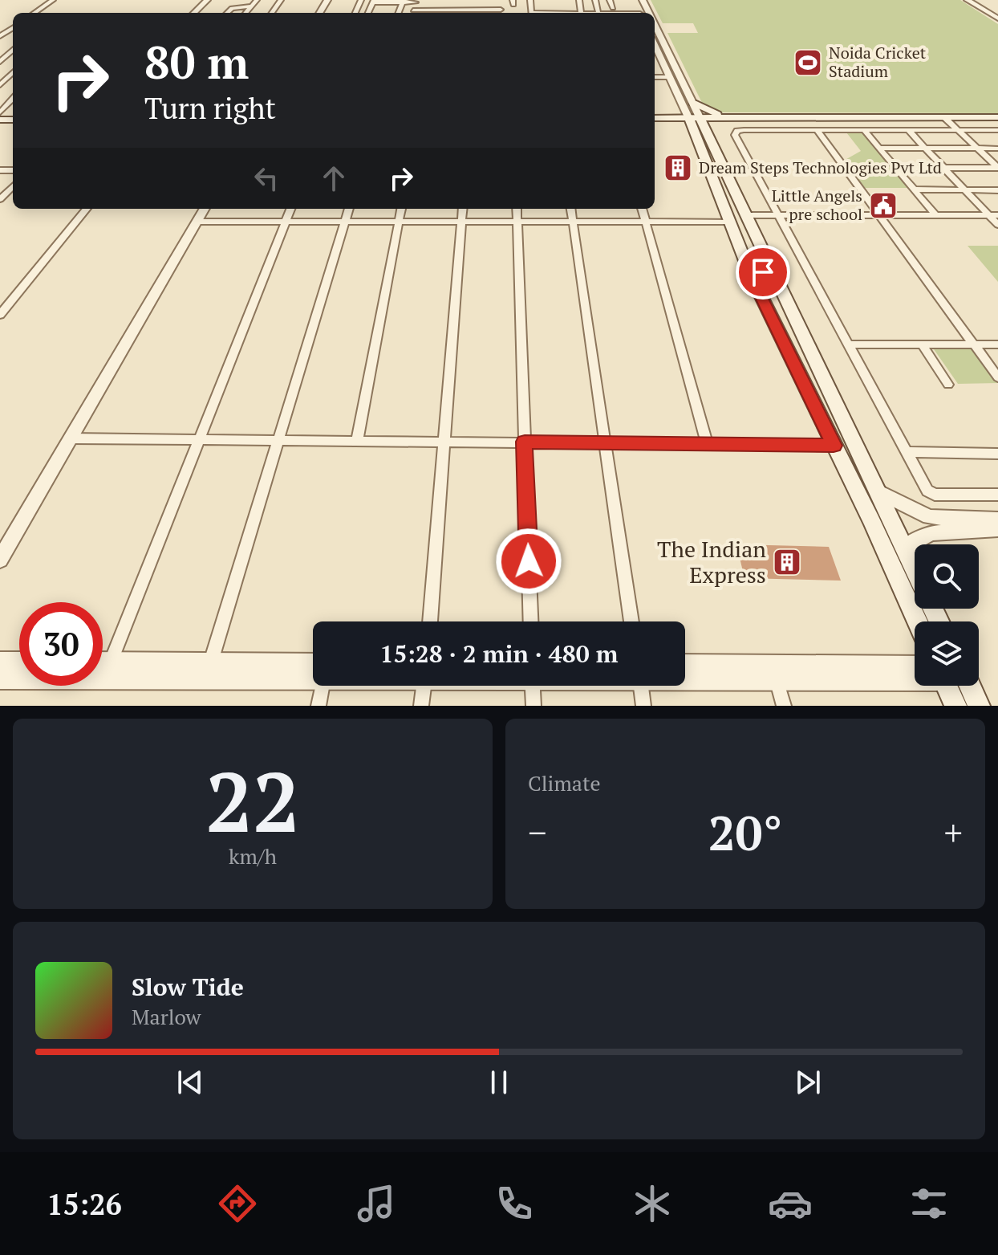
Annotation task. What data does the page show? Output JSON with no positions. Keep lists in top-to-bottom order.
{
  "places": {
    "sports": ["Noida Cricket Stadium"],
    "building": ["Dream Steps Technologies Pvt Ltd", "The Indian Express"],
    "public building": ["Little Angels pre school"]
  },
  "page": {
    "turn": ["80 m", "Turn right"],
    "limit": "30",
    "trip": "15:28 · 2 min · 480 m",
    "tile": [
      ["22", "km/h"],
      "Climate"
    ],
    "heat": ["−", "20°", "+"],
    "song": ["Slow Tide", "Marlow"],
    "tabs": "15:26"
  }
}
